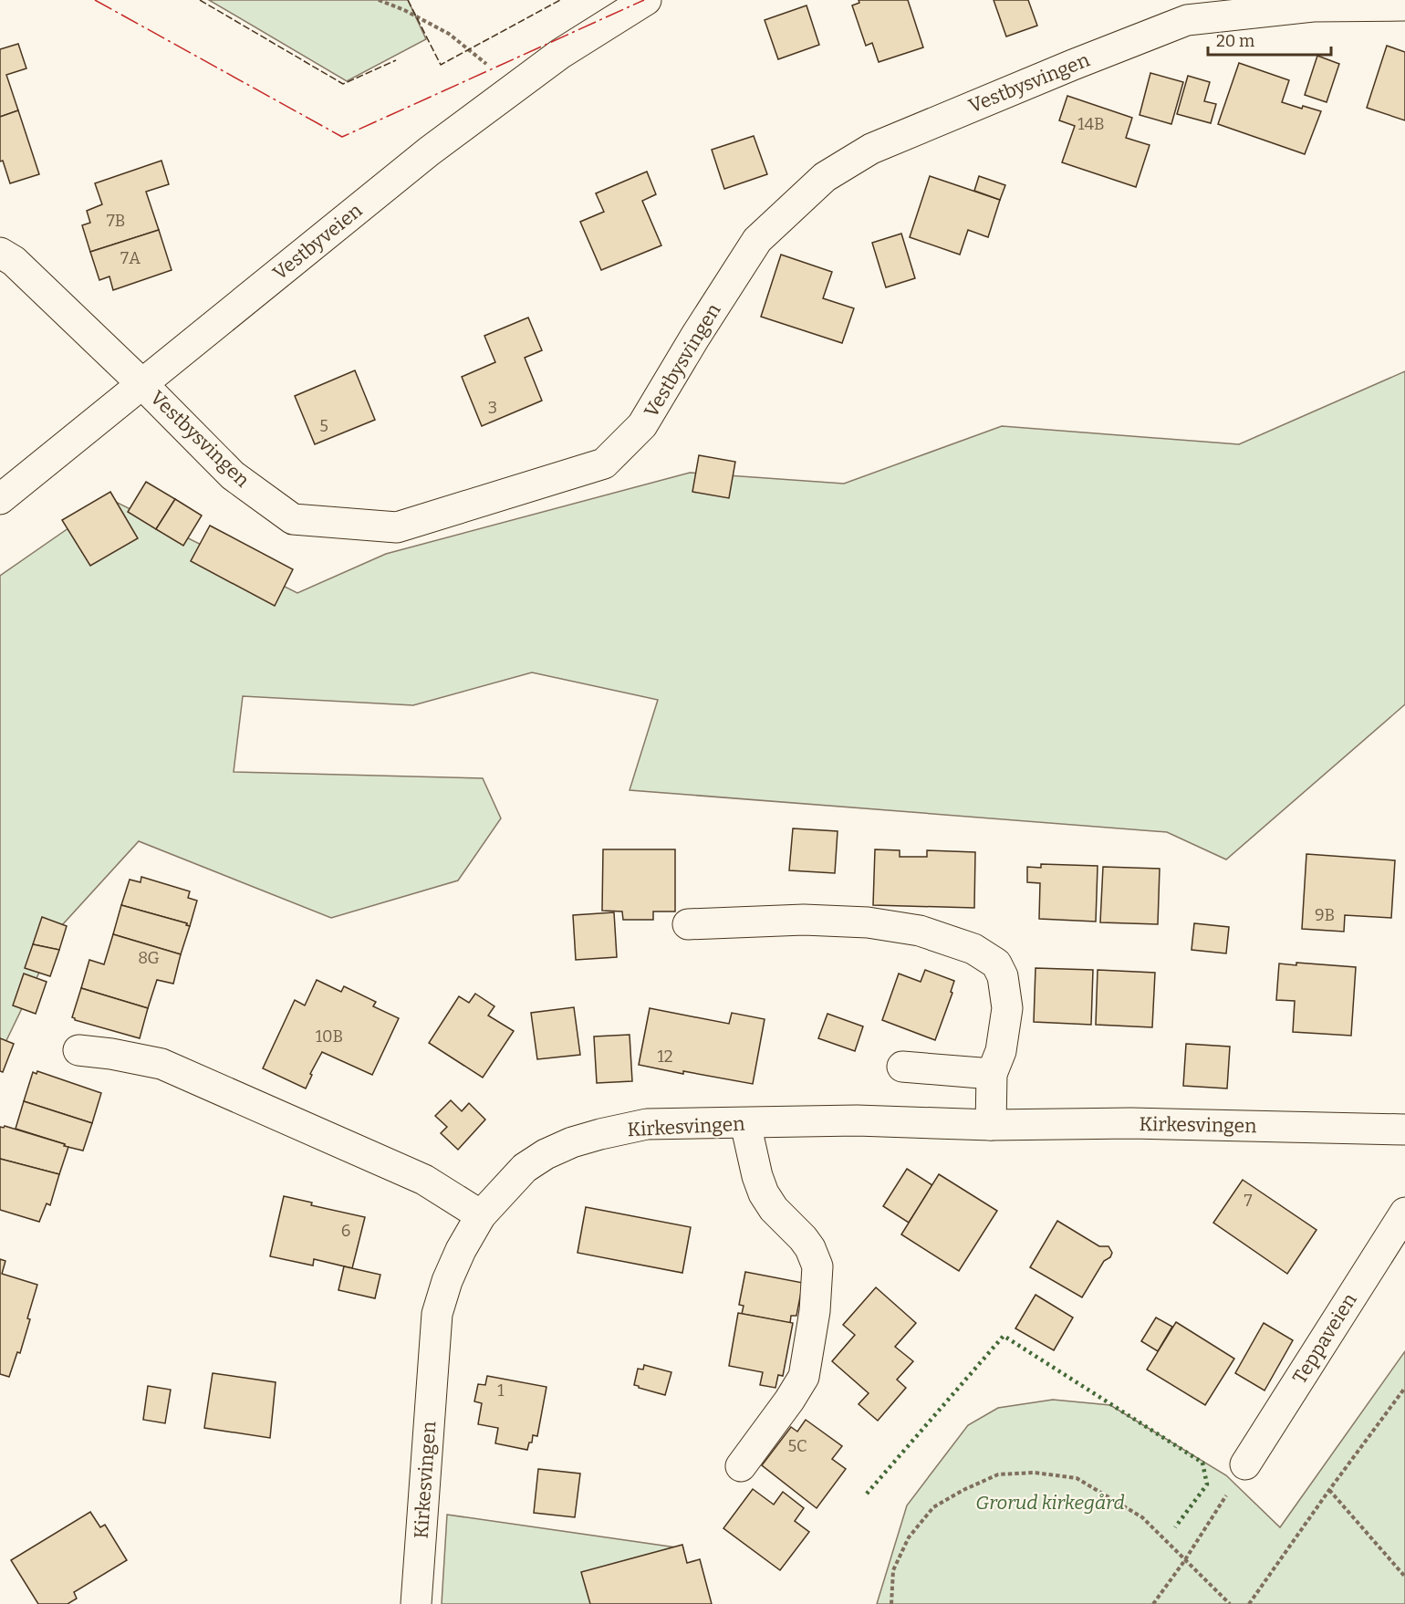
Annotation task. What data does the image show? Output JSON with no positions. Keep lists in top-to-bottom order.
{
  "streets": {
    "street": [
      "Vestbysvingen",
      "Vestbyveien",
      "Kirkesvingen",
      "Teppaveien"
    ]
  },
  "crossings": [
    ["Vestbysvingen", "Vestbyveien"]
  ],
  "parks": ["Grorud kirkegård"],
  "house_numbers": [
    "14B",
    "7B",
    "7A",
    "3",
    "5",
    "9B",
    "8G",
    "10B",
    "12",
    "7",
    "6",
    "1",
    "5C"
  ],
  "scale_bar": "20 m"
}
